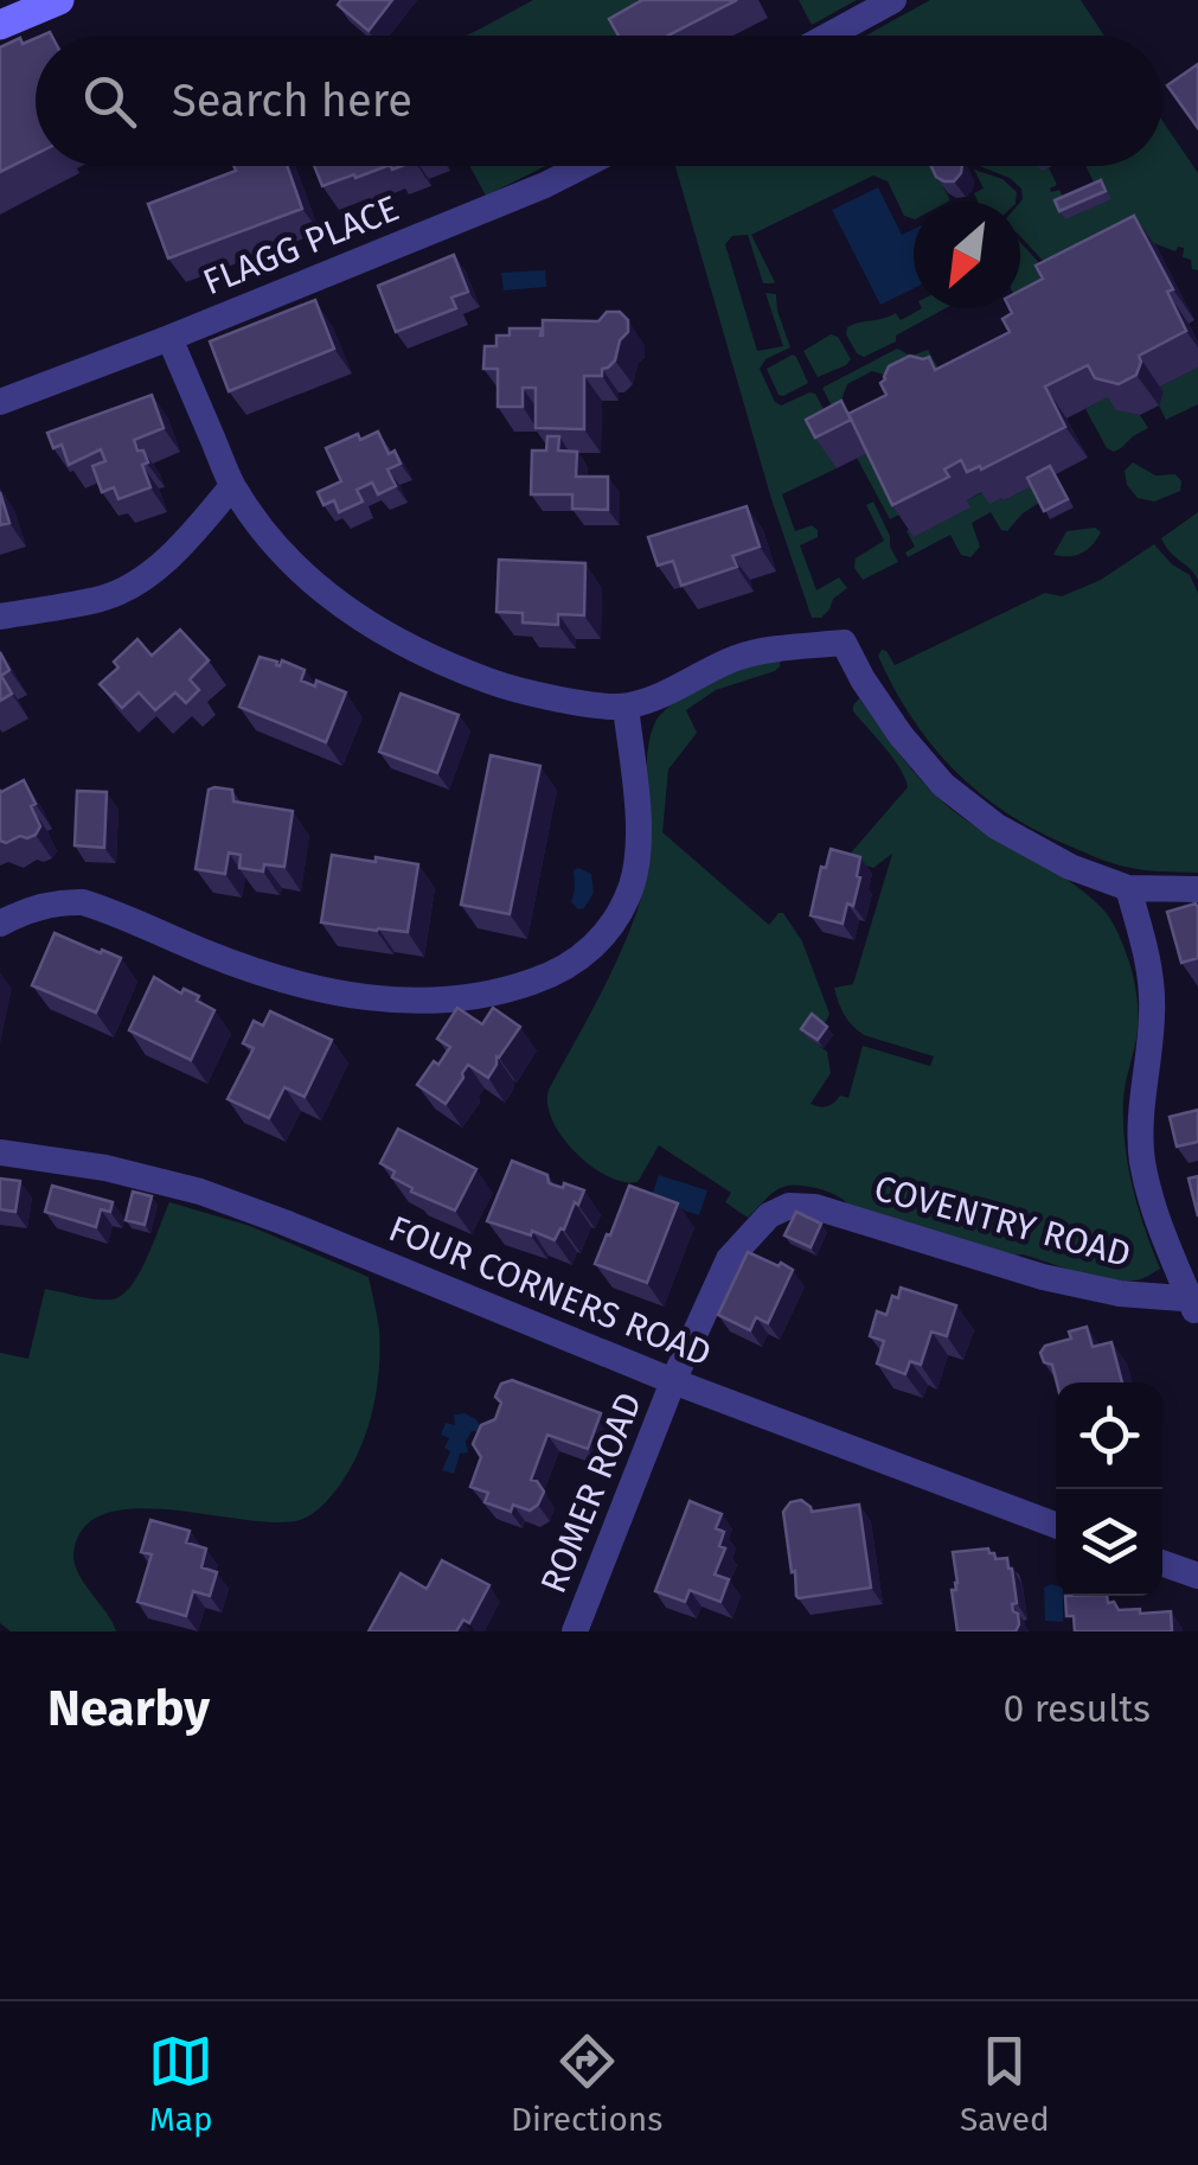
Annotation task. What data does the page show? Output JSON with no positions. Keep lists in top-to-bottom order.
{
  "streets": {
    "street": [
      "FLAGG PLACE",
      "COVENTRY ROAD",
      "FOUR CORNERS ROAD",
      "ROMER ROAD"
    ]
  },
  "crossings": [
    ["COVENTRY ROAD", "ROMER ROAD"],
    ["FOUR CORNERS ROAD", "ROMER ROAD"]
  ],
  "north": "bottom left",
  "page": {
    "search": "Search here",
    "heading": ["Nearby", "0 results"],
    "nav": ["Map", "Directions", "Saved"]
  }
}
